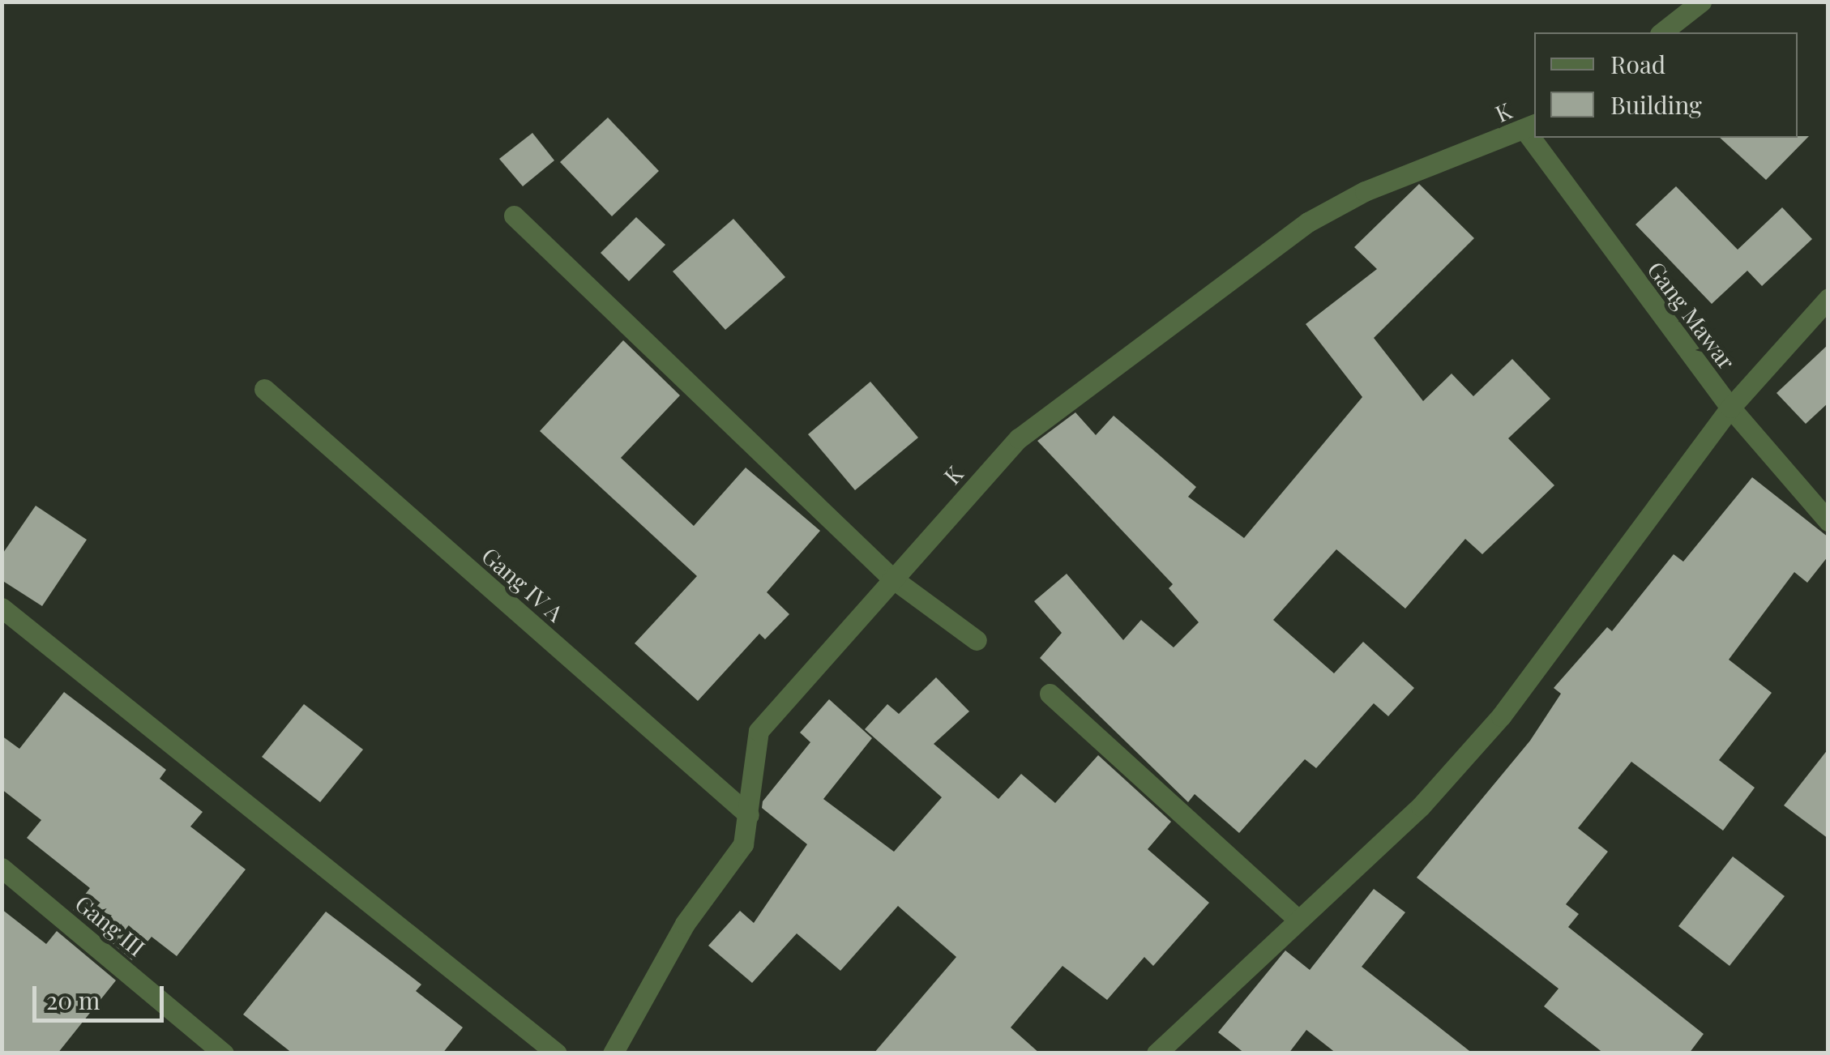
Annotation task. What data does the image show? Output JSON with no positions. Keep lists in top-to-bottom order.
{
  "streets": {
    "street": [
      "K",
      "Gang Mawar",
      "Gang IV A",
      "Gang III"
    ]
  },
  "crossings": [
    ["K", "Gang IV A"]
  ],
  "legend": ["Road", "Building"],
  "scale_bar": "20 m"
}
